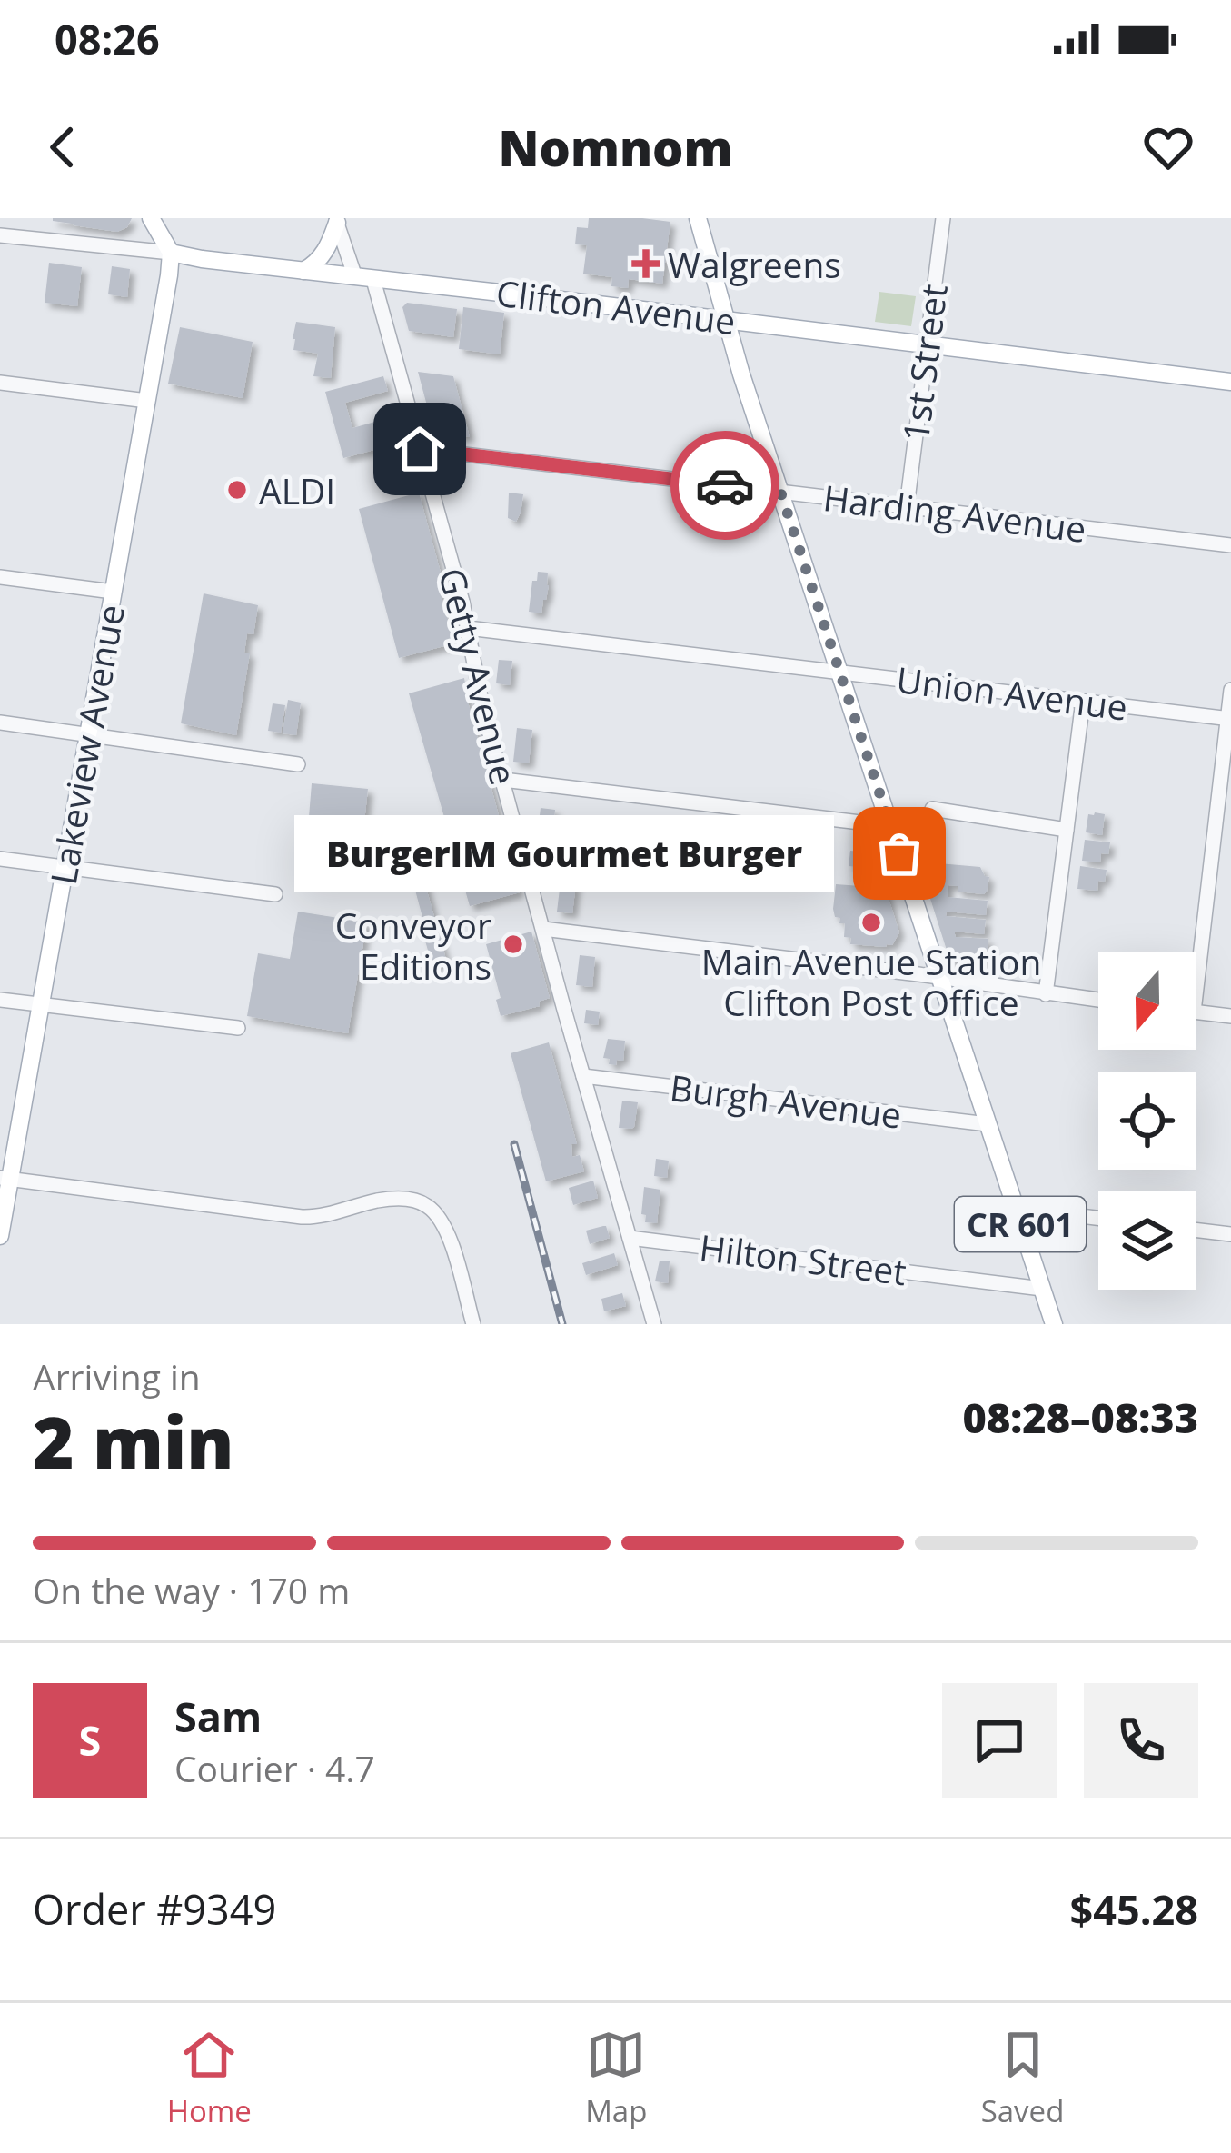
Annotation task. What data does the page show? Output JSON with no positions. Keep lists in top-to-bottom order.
{
  "streets": {
    "main road": ["Clifton Avenue", "Lakeview Avenue", "CR 601"],
    "street": [
      "1st Street",
      "Harding Avenue",
      "Getty Avenue",
      "Union Avenue",
      "Burgh Avenue",
      "Hilton Street"
    ]
  },
  "crossings": [
    ["Clifton Avenue", "1st Street"],
    ["Clifton Avenue", "Getty Avenue"],
    ["Clifton Avenue", "Lakeview Avenue"],
    ["Clifton Avenue", "CR 601"],
    ["1st Street", "Harding Avenue"],
    ["Harding Avenue", "Getty Avenue"],
    ["Harding Avenue", "CR 601"],
    ["Getty Avenue", "Union Avenue"],
    ["Getty Avenue", "Burgh Avenue"],
    ["Getty Avenue", "Hilton Street"],
    ["Union Avenue", "CR 601"],
    ["Burgh Avenue", "CR 601"],
    ["CR 601", "Hilton Street"]
  ],
  "places": {
    "health": ["Walgreens"],
    "other": [
      "ALDI",
      "BurgerIM Gourmet Burger",
      "Main Avenue Station Clifton Post Office",
      "Conveyor Editions"
    ]
  },
  "north": "bottom",
  "page": {
    "status": "08:26",
    "header": "Nomnom",
    "bubble": "BurgerIM Gourmet Burger",
    "heading": ["2 min", "Arriving in", "08:28–08:33"],
    "panel": [
      "Sam",
      "Courier · 4.7",
      "Order #9349",
      "$45.28"
    ],
    "bar": "On the way · 170 m",
    "round": "S",
    "tabs": ["Home", "Map", "Saved"]
  }
}
